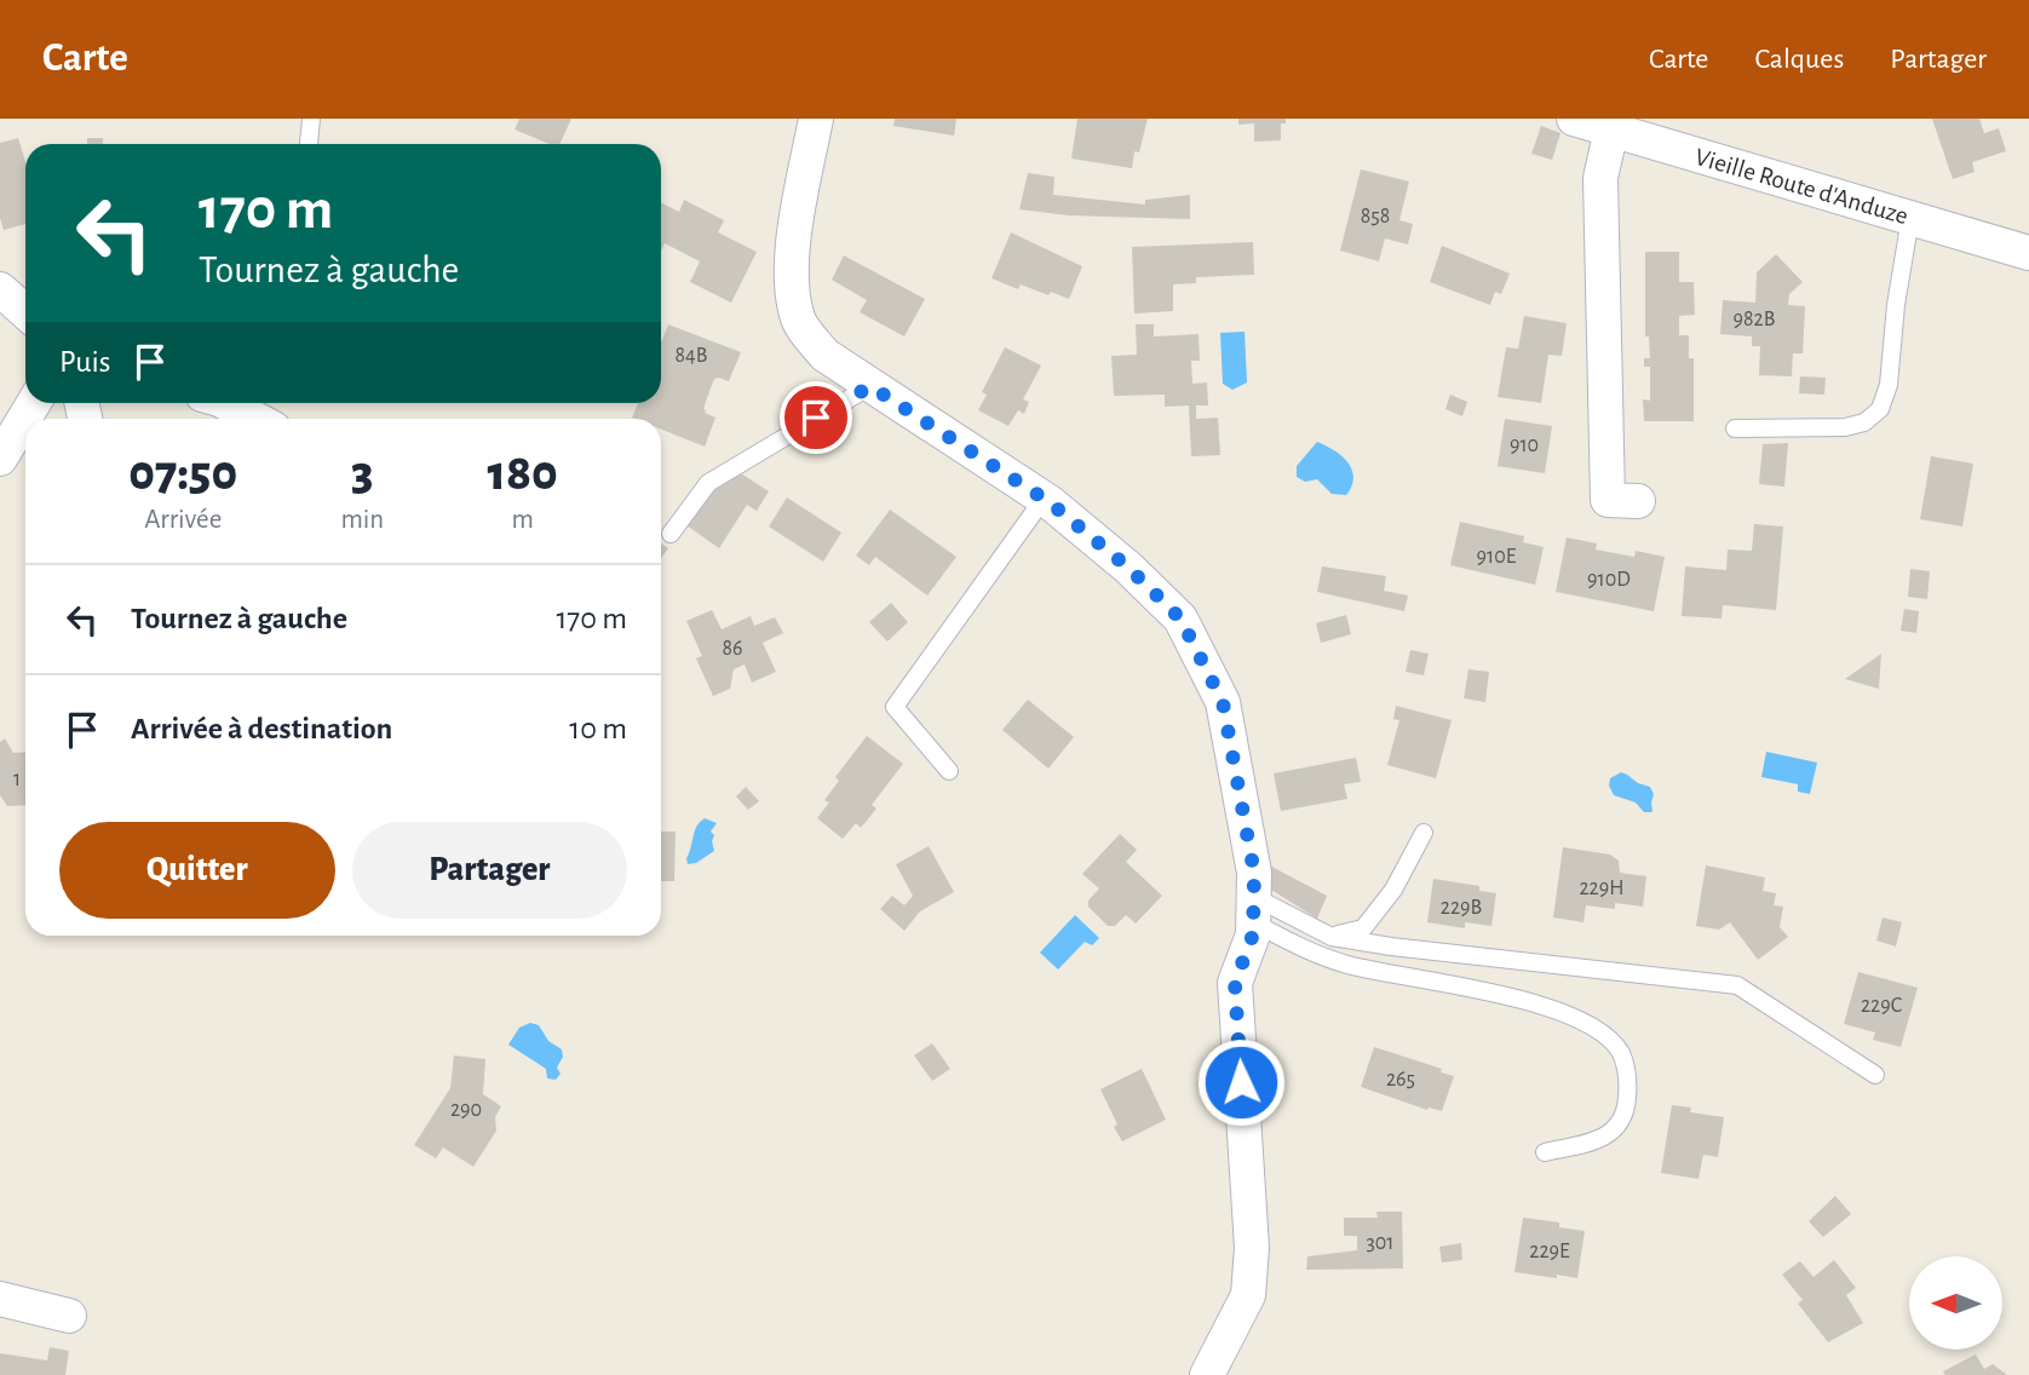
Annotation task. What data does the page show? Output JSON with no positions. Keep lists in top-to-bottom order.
{
  "streets": {
    "street": ["Vieille Route d'Anduze"]
  },
  "house_numbers": [
    "858",
    "982B",
    "84B",
    "910",
    "910E",
    "910D",
    "86",
    "1",
    "229H",
    "229B",
    "229C",
    "265",
    "290",
    "301",
    "229E"
  ],
  "north": "left",
  "page": {
    "header": "Carte",
    "nav": ["Carte", "Calques", "Partager"],
    "turn": ["170 m", "Tournez à gauche"],
    "then": "Puis",
    "eta": [
      "07:50",
      "Arrivée",
      "3",
      "min",
      "180",
      "m"
    ],
    "list": [
      {
        "name": "Tournez à gauche",
        "value": "170 m"
      },
      {
        "name": "Arrivée à destination",
        "value": "10 m"
      }
    ],
    "buttons": ["Quitter", "Partager"]
  }
}
